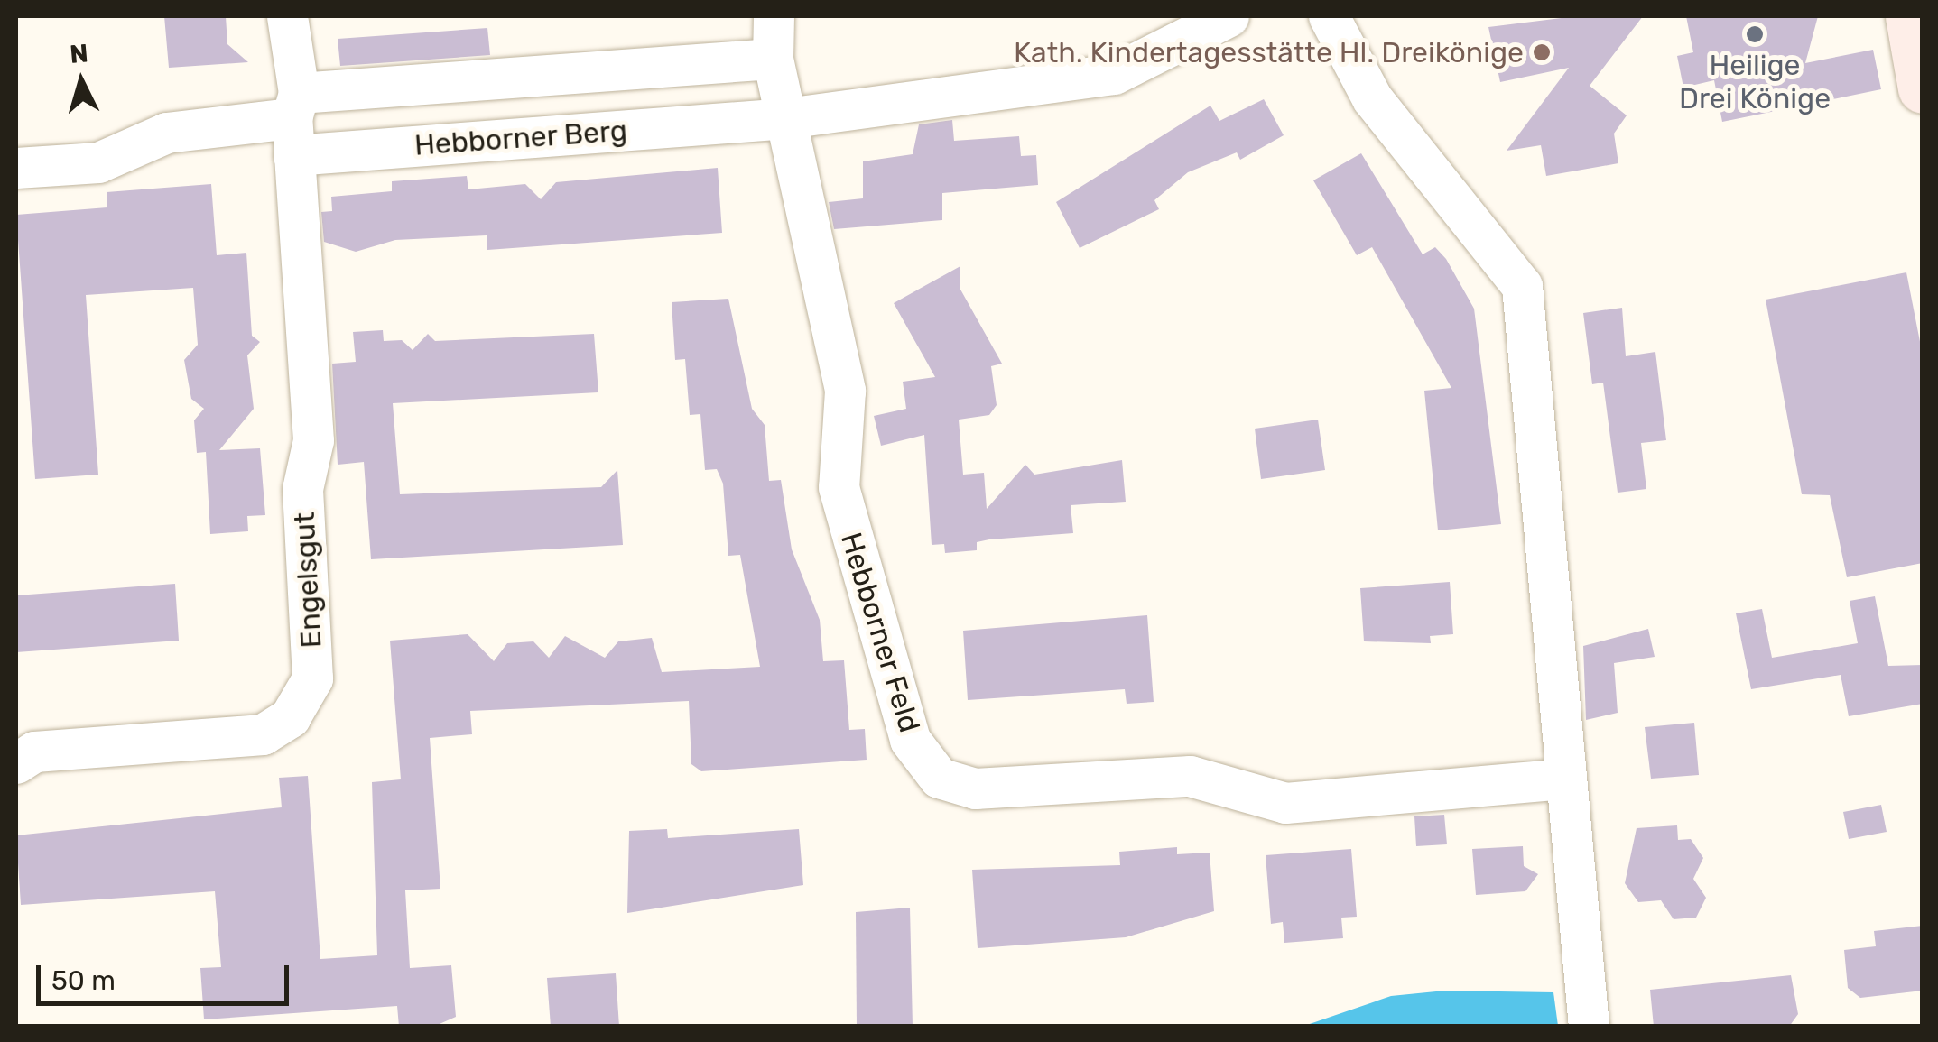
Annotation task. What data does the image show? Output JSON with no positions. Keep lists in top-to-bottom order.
{
  "streets": {
    "street": ["Hebborner Berg", "Engelsgut", "Hebborner Feld"]
  },
  "crossings": [
    ["Hebborner Berg", "Engelsgut"],
    ["Hebborner Berg", "Hebborner Feld"]
  ],
  "places": ["Heilige Drei Könige", "Kath. Kindertagesstätte Hl. Dreikönige"],
  "scale_bar": "50 m",
  "north": "top"
}
